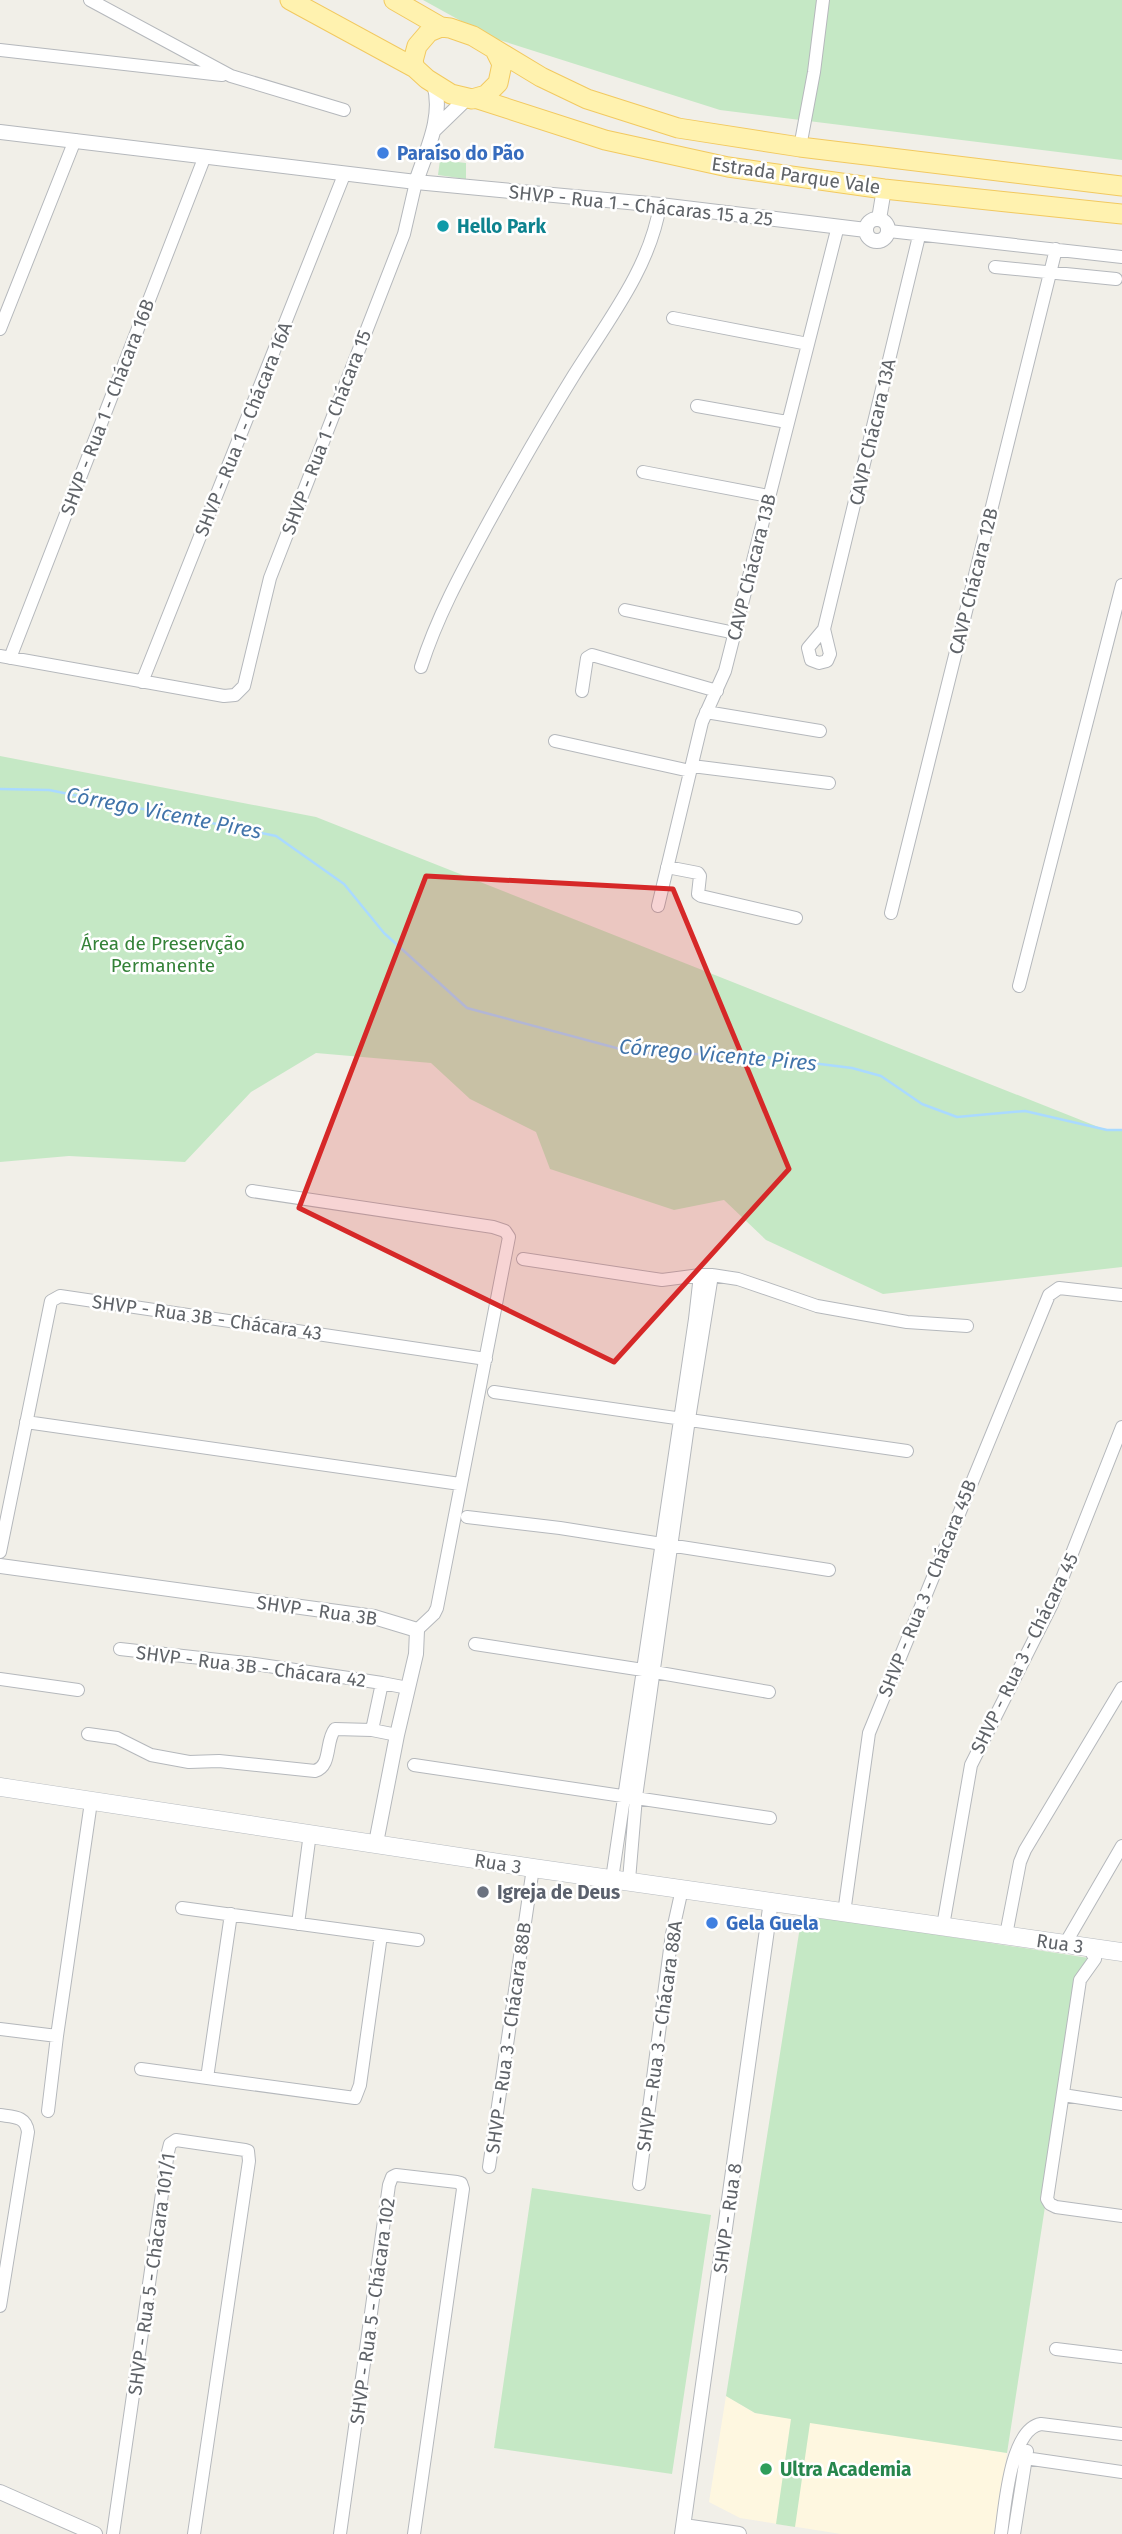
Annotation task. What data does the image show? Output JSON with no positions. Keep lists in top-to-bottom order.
{
  "streets": {
    "main road": ["Estrada Parque Vale", "Rua 3"],
    "street": [
      "SHVP - Rua 1 - Chácaras 15 a 25",
      "SHVP - Rua 1 - Chácara 16B",
      "SHVP - Rua 1 - Chácara 16A",
      "SHVP - Rua 1 - Chácara 15",
      "CAVP Chácara 13A",
      "CAVP Chácara 13B",
      "CAVP Chácara 12B",
      "SHVP - Rua 3B - Chácara 43",
      "SHVP - Rua 3 - Chácara 45B",
      "SHVP - Rua 3B",
      "SHVP - Rua 3 - Chácara 45",
      "SHVP - Rua 3B - Chácara 42",
      "SHVP - Rua 3 - Chácara 88A",
      "SHVP - Rua 3 - Chácara 88B",
      "SHVP - Rua 8",
      "SHVP - Rua 5 - Chácara 101/1",
      "SHVP - Rua 5 - Chácara 102"
    ]
  },
  "crossings": [
    ["SHVP - Rua 1 - Chácaras 15 a 25", "SHVP - Rua 1 - Chácara 16B"],
    ["SHVP - Rua 1 - Chácaras 15 a 25", "SHVP - Rua 1 - Chácara 16A"],
    ["SHVP - Rua 1 - Chácaras 15 a 25", "SHVP - Rua 1 - Chácara 15"],
    ["SHVP - Rua 1 - Chácaras 15 a 25", "CAVP Chácara 13B"],
    ["SHVP - Rua 1 - Chácara 16A", "SHVP - Rua 1 - Chácara 15"],
    ["SHVP - Rua 3 - Chácara 45B", "Rua 3"],
    ["SHVP - Rua 3 - Chácara 45", "Rua 3"],
    ["Rua 3", "SHVP - Rua 3 - Chácara 88A"],
    ["Rua 3", "SHVP - Rua 3 - Chácara 88B"],
    ["Rua 3", "SHVP - Rua 8"]
  ],
  "water": ["Córrego Vicente Pires"],
  "parks": ["Área de Preservção Permanente"],
  "places": [
    "Paraíso do Pão",
    "Hello Park",
    "Igreja de Deus",
    "Gela Guela",
    "Ultra Academia"
  ]
}
